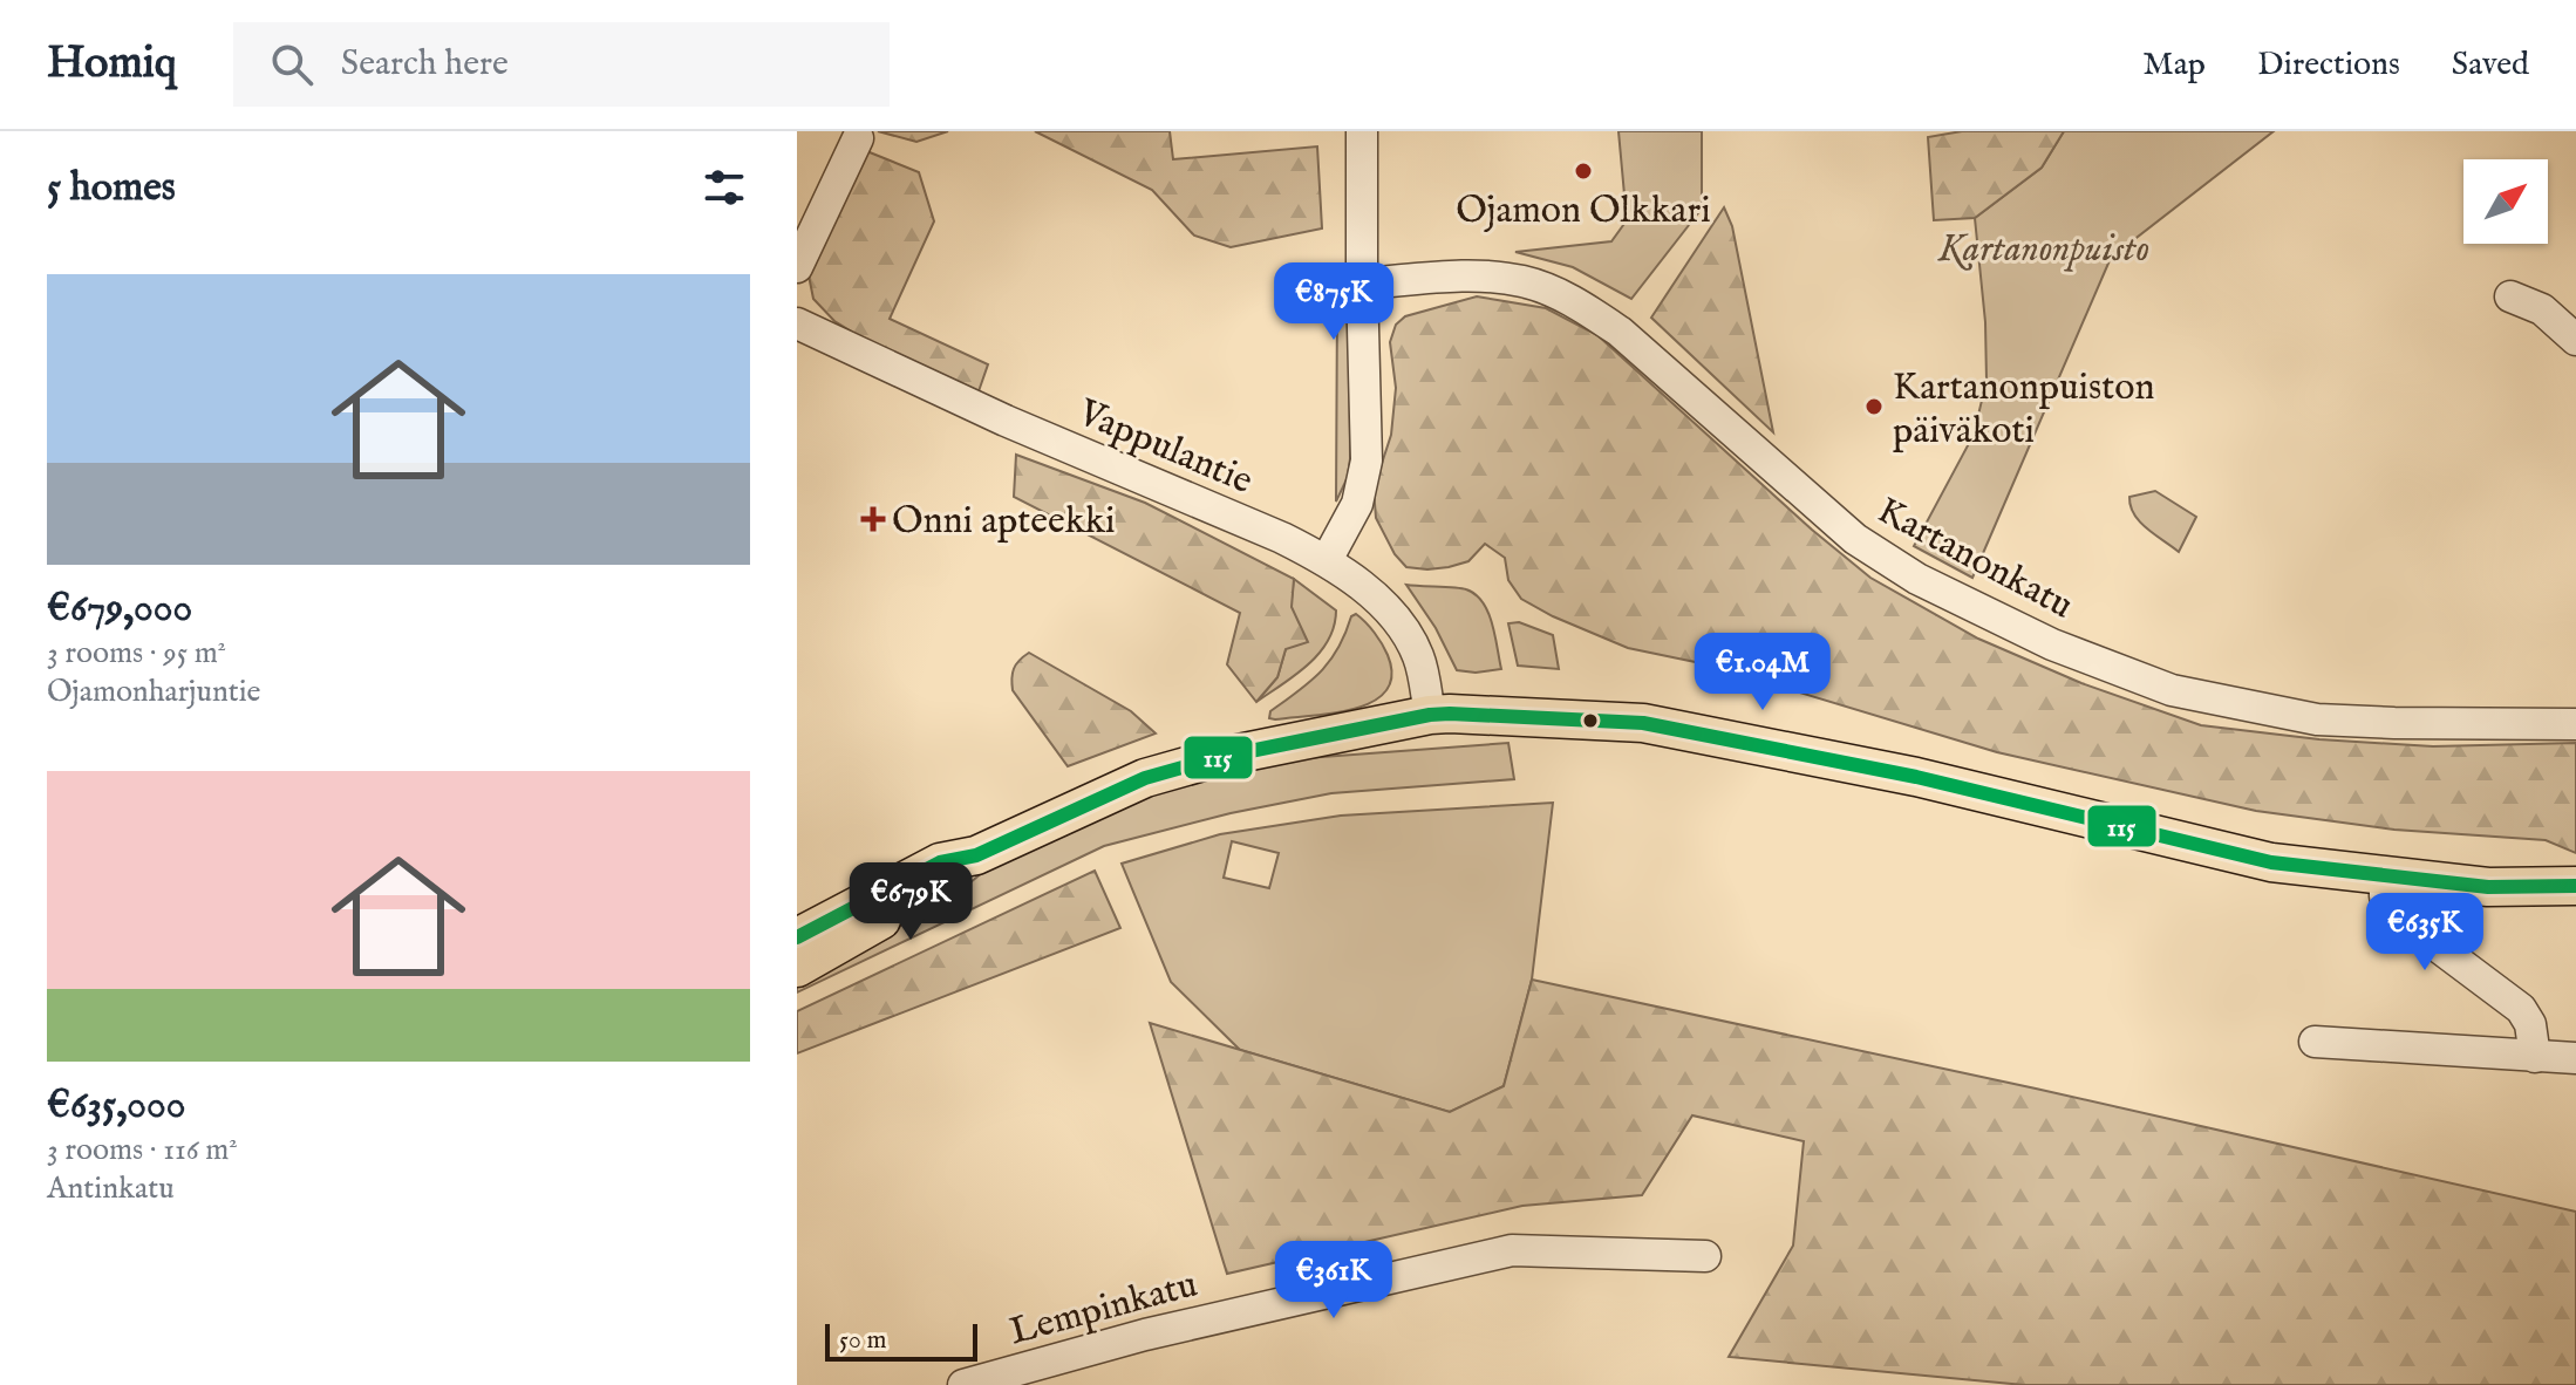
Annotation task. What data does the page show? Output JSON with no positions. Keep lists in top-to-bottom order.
{
  "streets": {
    "street": ["Vappulantie", "Kartanonkatu", "Lempinkatu"]
  },
  "parks": ["Kartanonpuisto"],
  "places": {
    "other": ["Ojamon Olkkari", "Kartanonpuiston päiväkoti"],
    "health": ["Onni apteekki"]
  },
  "lines": ["transit line 115"],
  "scale_bar": "50 m",
  "north": "top right",
  "page": {
    "header": "Homiq",
    "search": "Search here",
    "nav": ["Map", "Directions", "Saved"],
    "heading": "5 homes",
    "list": [
      {
        "name": "€679,000",
        "note": "3 rooms · 95 m² · Ojamonharjuntie"
      },
      {
        "name": "€635,000",
        "note": "3 rooms · 116 m² · Antinkatu"
      }
    ],
    "price": [
      "€875K",
      "€1.04M",
      "€679K",
      "€635K",
      "€361K"
    ],
    "scale": "50 m"
  }
}
